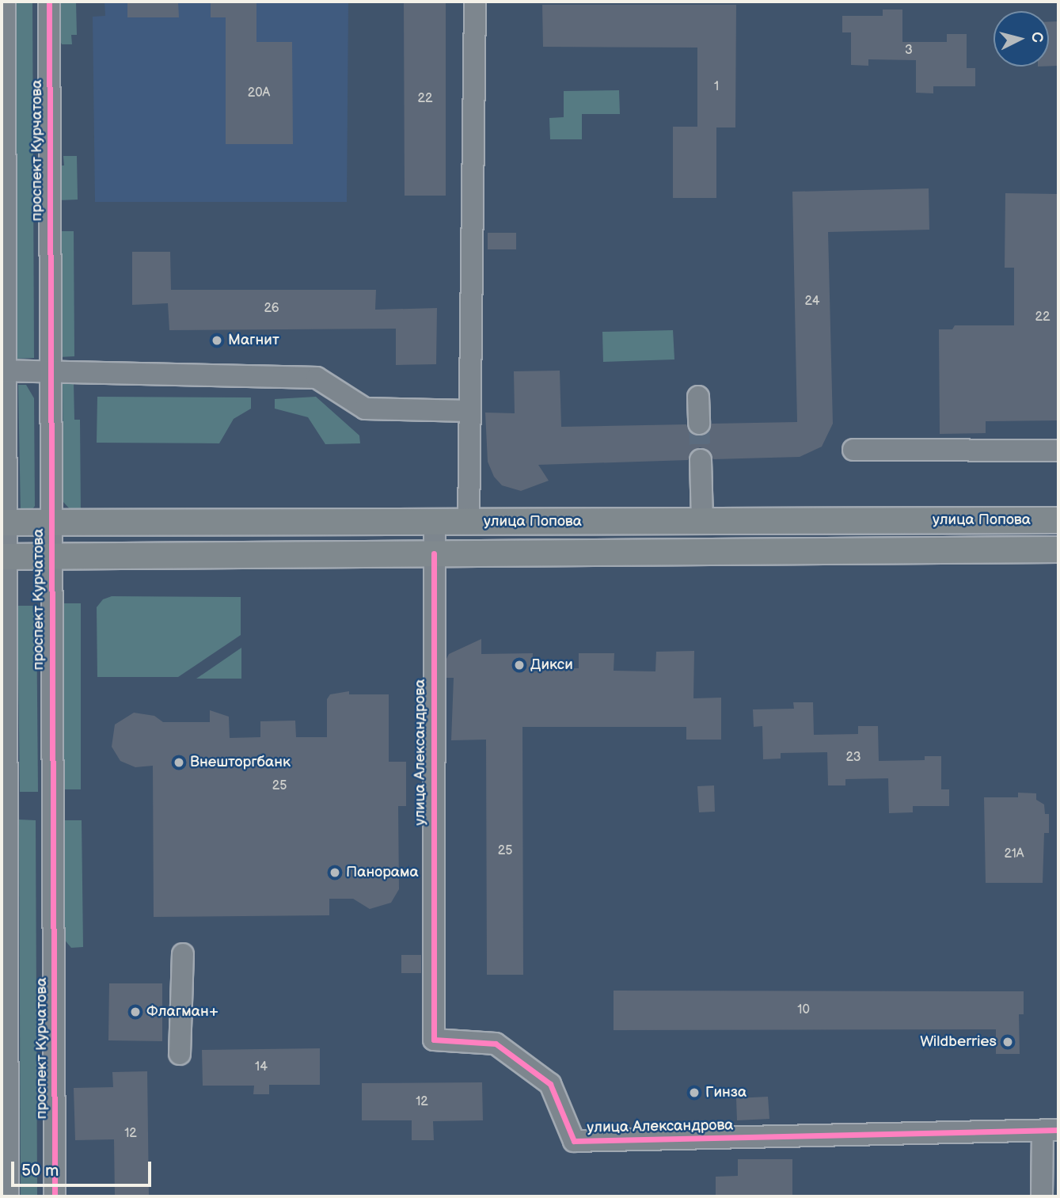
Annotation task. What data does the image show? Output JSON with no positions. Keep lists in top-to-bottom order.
{
  "streets": {
    "main road": ["улица Попова"],
    "street": ["проспект Курчатова", "улица Александрова"]
  },
  "crossings": [
    ["проспект Курчатова", "улица Попова"],
    ["улица Попова", "улица Александрова"]
  ],
  "places": [
    "Магнит",
    "Дикси",
    "Внешторгбанк",
    "Панорама",
    "Флагман+",
    "Wildberries",
    "Гинза"
  ],
  "house_numbers": [
    "3",
    "1",
    "20А",
    "22",
    "24",
    "26",
    "22",
    "23",
    "25",
    "25",
    "21А",
    "10",
    "14",
    "12",
    "12"
  ],
  "scale_bar": "50 m",
  "north": "right"
}
